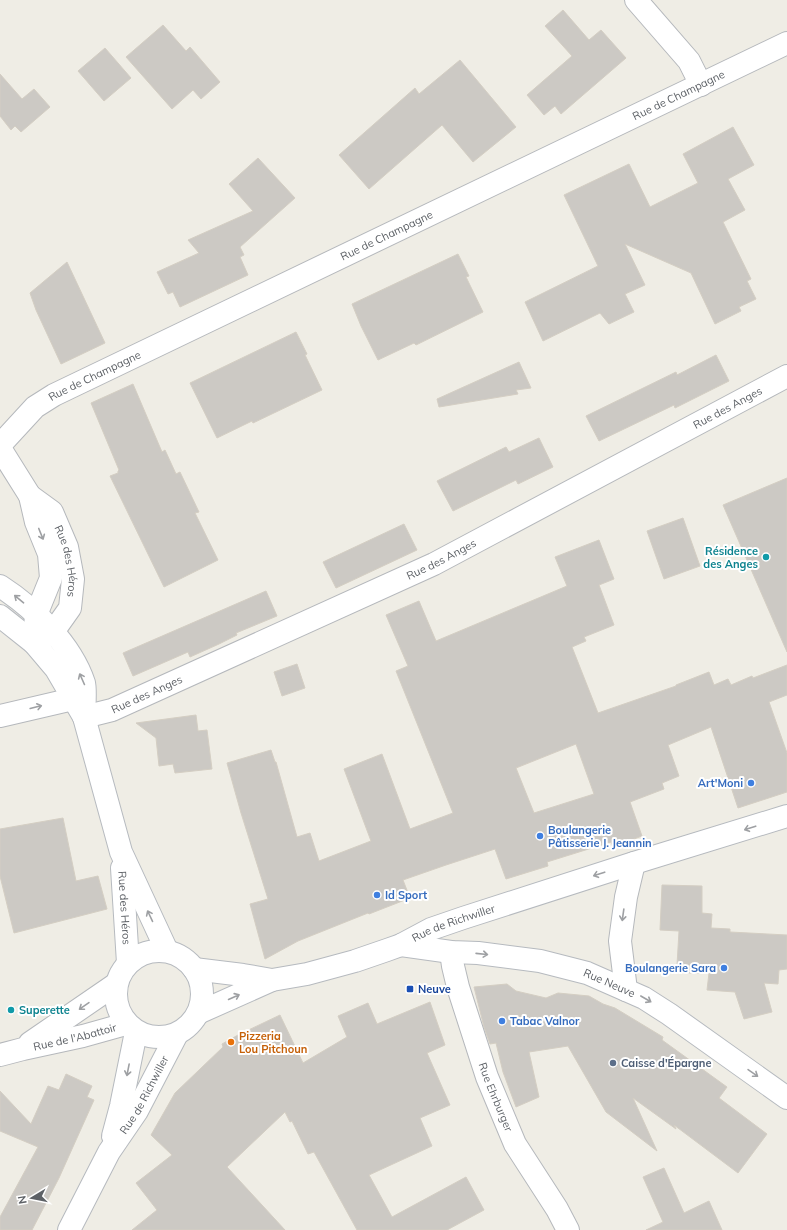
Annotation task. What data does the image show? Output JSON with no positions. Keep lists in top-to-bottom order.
{
  "streets": {
    "street": [
      "Rue de Champagne",
      "Rue des Anges",
      "Rue des Héros",
      "Rue de Richwiller",
      "Rue Neuve",
      "Rue de l'Abattoir",
      "Rue Ehrburger"
    ]
  },
  "crossings": [
    ["Rue de Champagne", "Rue des Héros"],
    ["Rue des Anges", "Rue des Héros"],
    ["Rue des Héros", "Rue de Richwiller"],
    ["Rue des Héros", "Rue de l'Abattoir"],
    ["Rue de Richwiller", "Rue Neuve"],
    ["Rue de Richwiller", "Rue de l'Abattoir"],
    ["Rue Neuve", "Rue Ehrburger"]
  ],
  "one_way": ["Rue Neuve"],
  "places": {
    "other": [
      "Résidence des Anges",
      "Art'Moni",
      "Boulangerie Pâtisserie J. Jeannin",
      "Id Sport",
      "Boulangerie Sara",
      "Superette",
      "Tabac Valnor",
      "Pizzeria Lou Pitchoun",
      "Caisse d'Épargne"
    ],
    "transit": ["Neuve"]
  },
  "north": "left"
}
